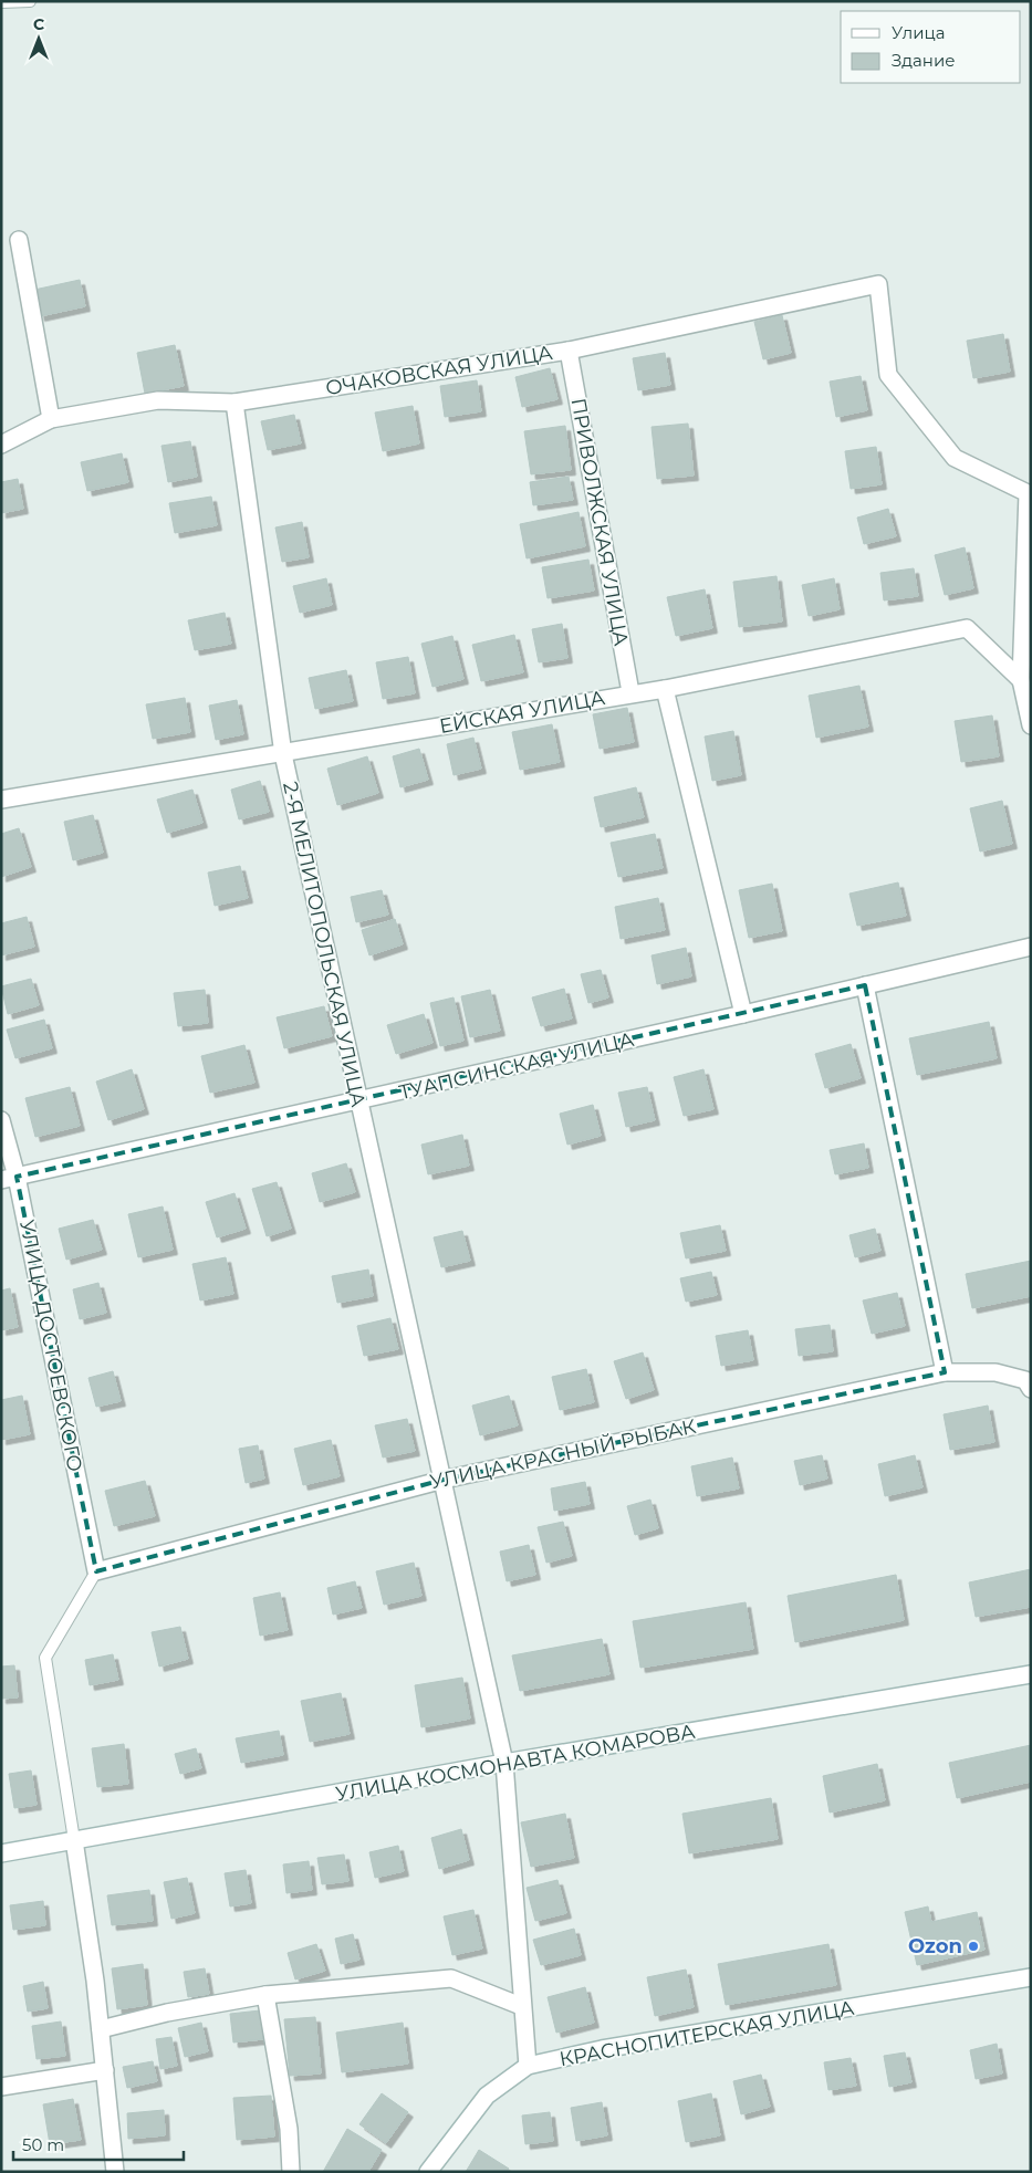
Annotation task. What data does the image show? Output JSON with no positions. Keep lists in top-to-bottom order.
{
  "streets": {
    "street": [
      "ОЧАКОВСКАЯ УЛИЦА",
      "ПРИВОЛЖСКАЯ УЛИЦА",
      "ЕЙСКАЯ УЛИЦА",
      "2-Я МЕЛИТОПОЛЬСКАЯ УЛИЦА",
      "ТУАПСИНСКАЯ УЛИЦА",
      "УЛИЦА ДОСТОЕВСКОГО",
      "УЛИЦА КРАСНЫЙ РЫБАК",
      "УЛИЦА КОСМОНАВТА КОМАРОВА",
      "КРАСНОПИТЕРСКАЯ УЛИЦА"
    ]
  },
  "crossings": [
    ["ОЧАКОВСКАЯ УЛИЦА", "ПРИВОЛЖСКАЯ УЛИЦА"],
    ["ОЧАКОВСКАЯ УЛИЦА", "ЕЙСКАЯ УЛИЦА"],
    ["ОЧАКОВСКАЯ УЛИЦА", "2-Я МЕЛИТОПОЛЬСКАЯ УЛИЦА"],
    ["ПРИВОЛЖСКАЯ УЛИЦА", "ЕЙСКАЯ УЛИЦА"],
    ["ЕЙСКАЯ УЛИЦА", "2-Я МЕЛИТОПОЛЬСКАЯ УЛИЦА"],
    ["2-Я МЕЛИТОПОЛЬСКАЯ УЛИЦА", "ТУАПСИНСКАЯ УЛИЦА"],
    ["2-Я МЕЛИТОПОЛЬСКАЯ УЛИЦА", "УЛИЦА КРАСНЫЙ РЫБАК"],
    ["2-Я МЕЛИТОПОЛЬСКАЯ УЛИЦА", "УЛИЦА КОСМОНАВТА КОМАРОВА"],
    ["2-Я МЕЛИТОПОЛЬСКАЯ УЛИЦА", "КРАСНОПИТЕРСКАЯ УЛИЦА"],
    ["ТУАПСИНСКАЯ УЛИЦА", "УЛИЦА ДОСТОЕВСКОГО"],
    ["УЛИЦА ДОСТОЕВСКОГО", "УЛИЦА КРАСНЫЙ РЫБАК"]
  ],
  "places": ["Ozon"],
  "legend": ["Улица", "Здание"],
  "scale_bar": "50 m",
  "north": "top"
}
